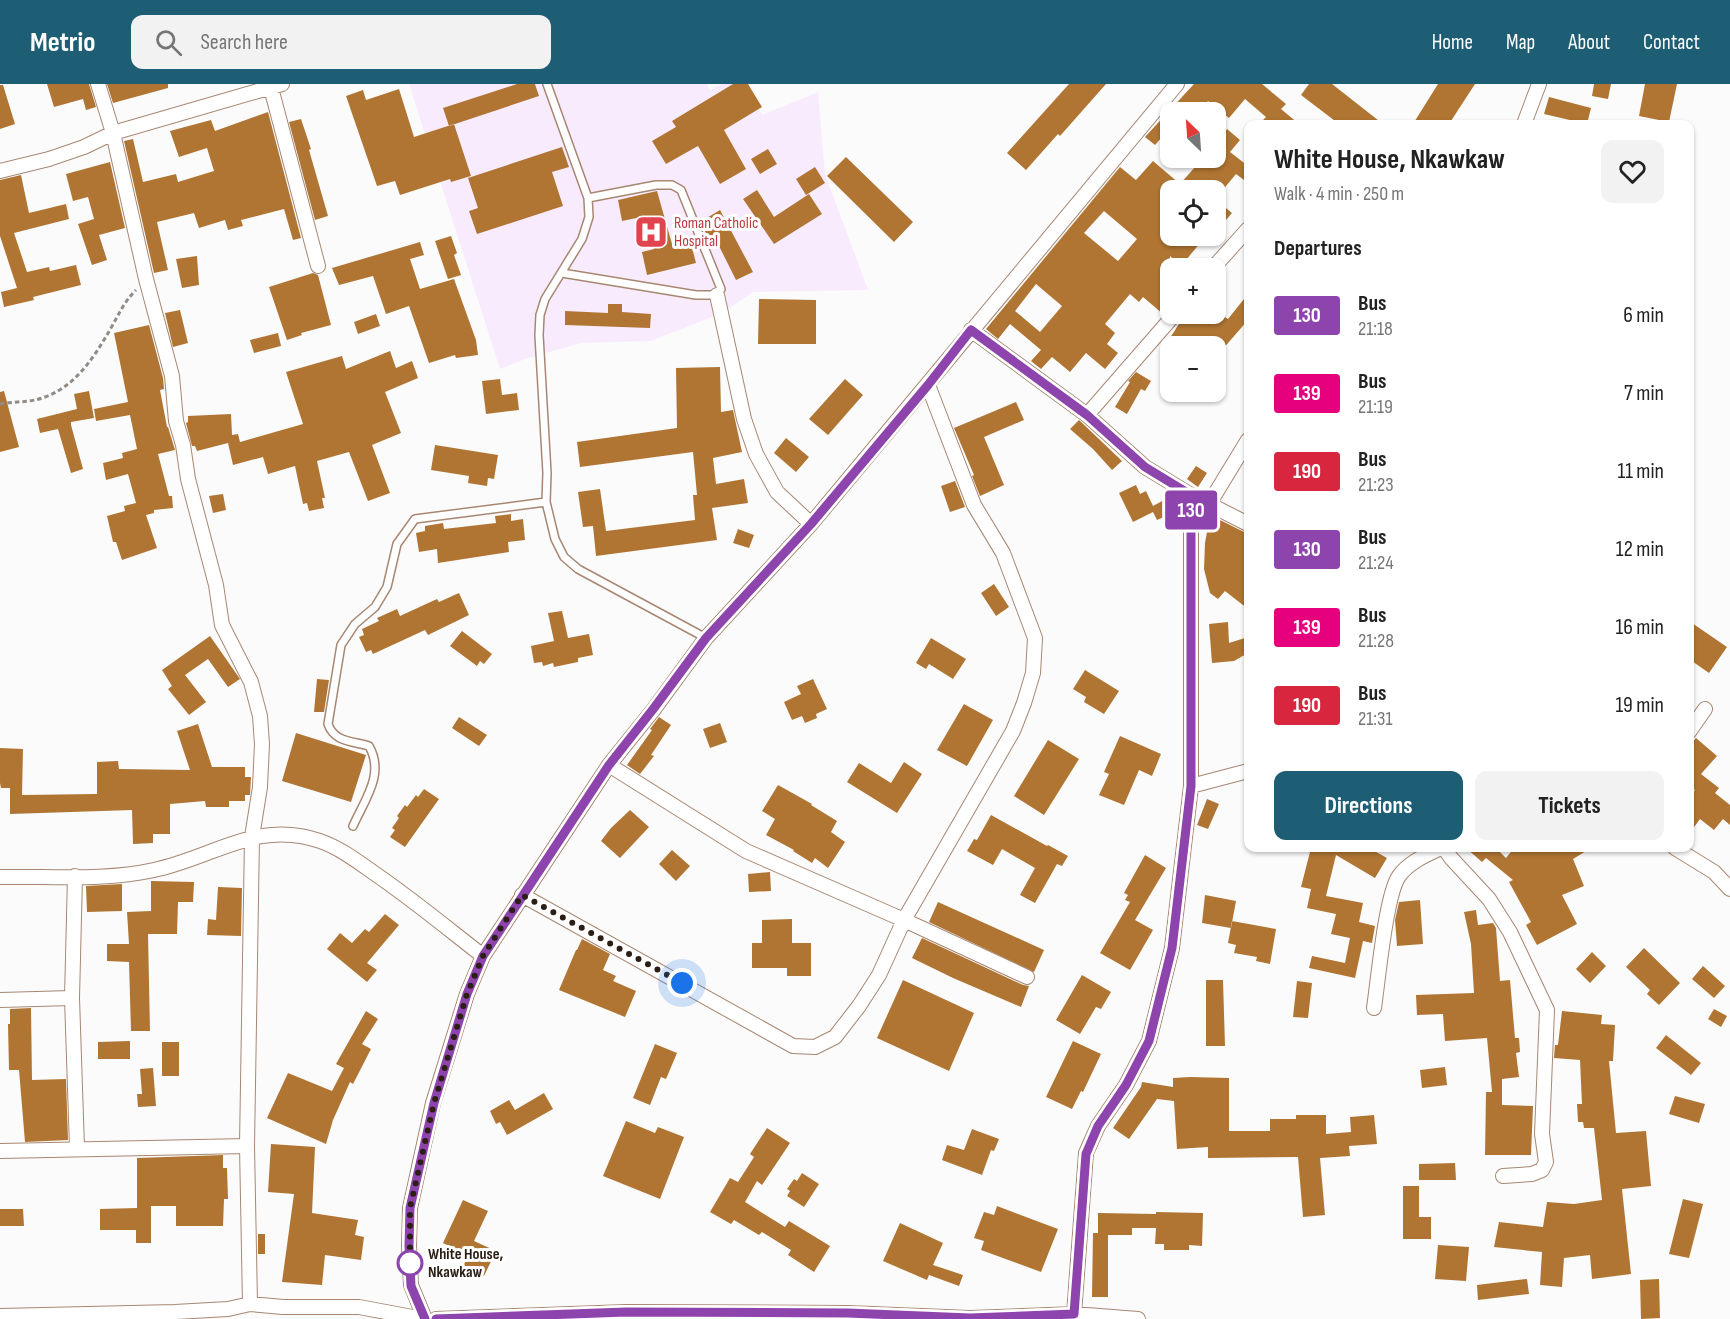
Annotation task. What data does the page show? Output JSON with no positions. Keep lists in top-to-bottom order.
{
  "places": {
    "hospital": ["Roman Catholic Hospital"],
    "other": ["White House, Nkawkaw"]
  },
  "lines": ["bus line 130"],
  "north": "top left",
  "page": {
    "header": "Metrio",
    "search": "Search here",
    "nav": [
      "Home",
      "Map",
      "About",
      "Contact"
    ],
    "on_map": "130",
    "map_buttons": ["+", "−"],
    "heading": [
      ["White House, Nkawkaw", "Walk · 4 min · 250 m"],
      "Departures"
    ],
    "list": [
      {
        "mark": "130",
        "name": "Bus",
        "note": "21:18",
        "value": "6 min"
      },
      {
        "mark": "139",
        "name": "Bus",
        "note": "21:19",
        "value": "7 min"
      },
      {
        "mark": "190",
        "name": "Bus",
        "note": "21:23",
        "value": "11 min"
      },
      {
        "mark": "130",
        "name": "Bus",
        "note": "21:24",
        "value": "12 min"
      },
      {
        "mark": "139",
        "name": "Bus",
        "note": "21:28",
        "value": "16 min"
      },
      {
        "mark": "190",
        "name": "Bus",
        "note": "21:31",
        "value": "19 min"
      }
    ],
    "buttons": ["Directions", "Tickets"]
  }
}
